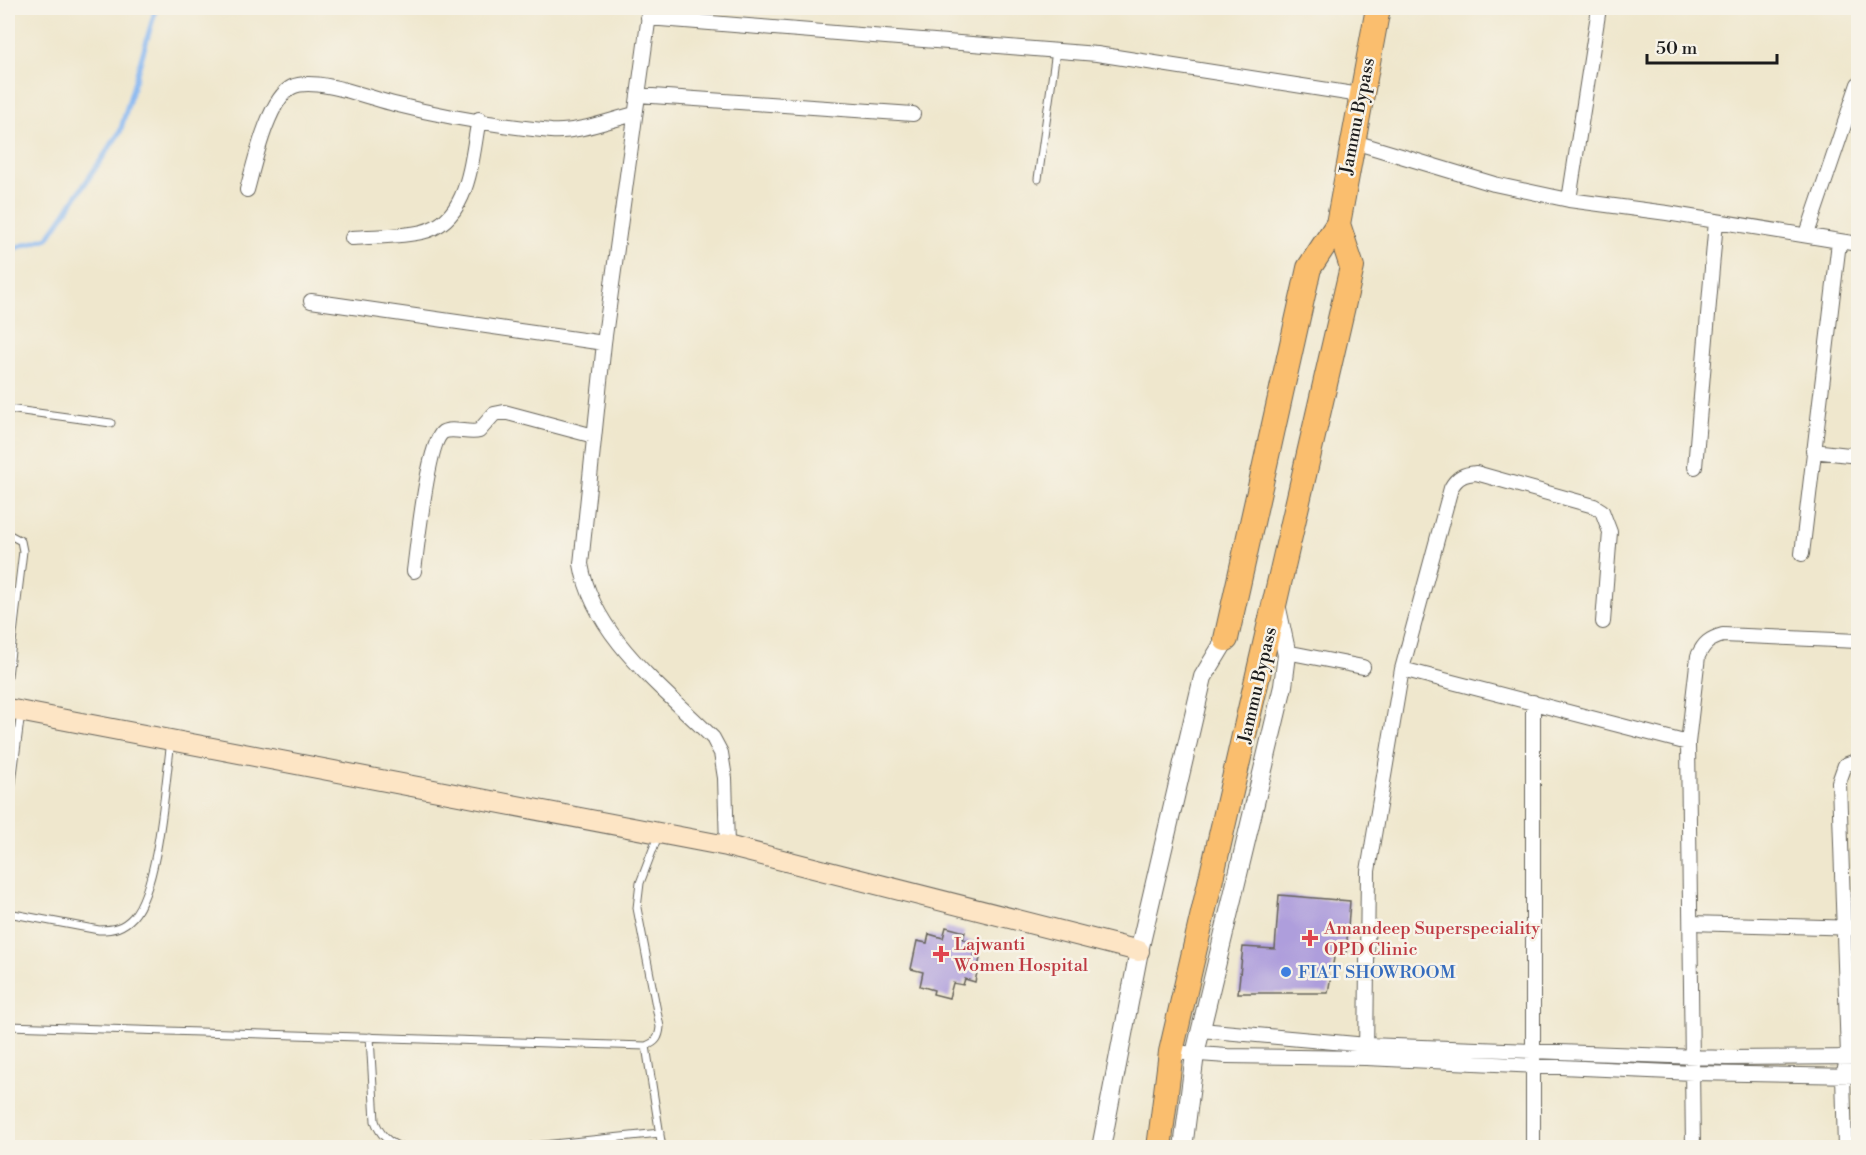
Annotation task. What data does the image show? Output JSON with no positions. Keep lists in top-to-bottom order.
{
  "streets": {
    "highway": ["Jammu Bypass"]
  },
  "places": {
    "health": ["Amandeep Superspeciality OPD Clinic", "Lajwanti Women Hospital"],
    "other": ["FIAT SHOWROOM"]
  },
  "scale_bar": "50 m"
}
